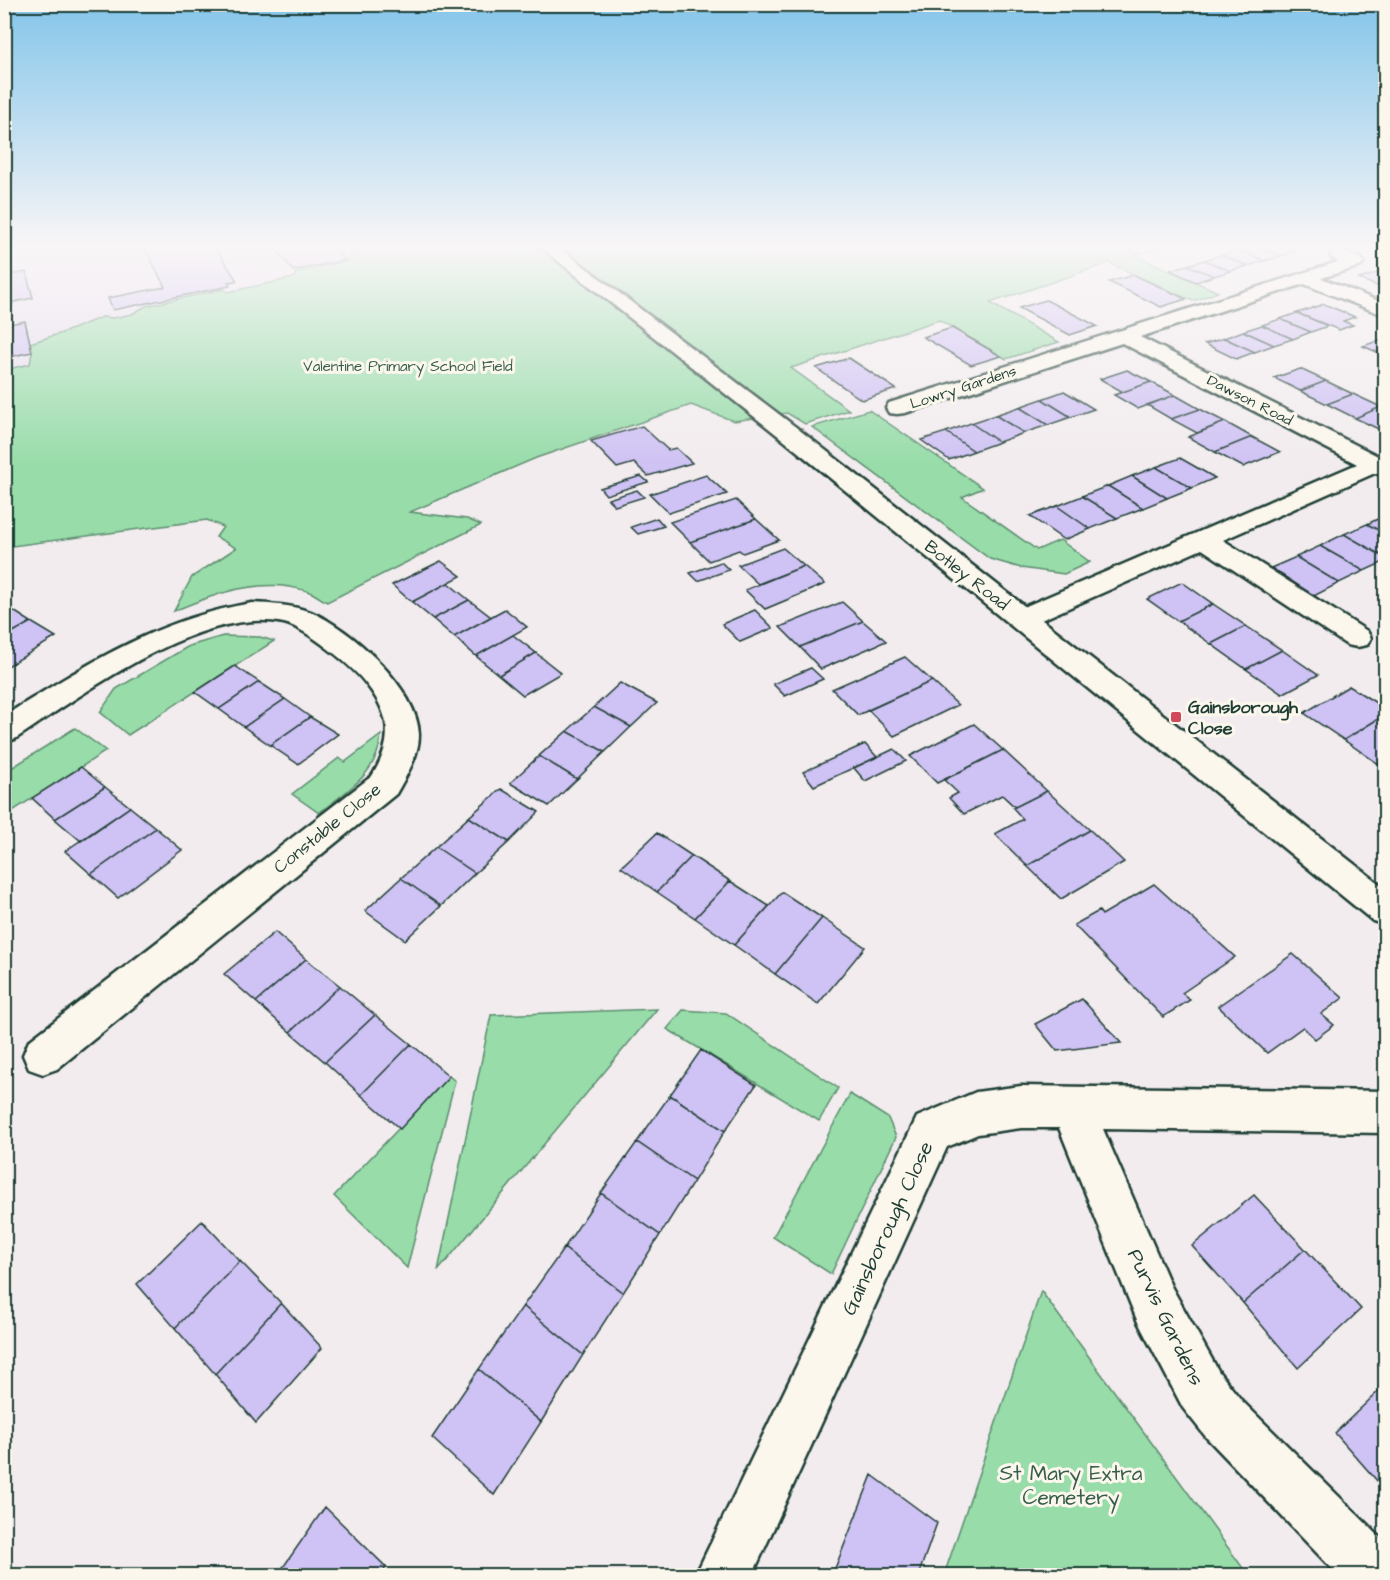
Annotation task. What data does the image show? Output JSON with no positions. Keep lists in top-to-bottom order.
{
  "streets": {
    "street": [
      "Lowry Gardens",
      "Dawson Road",
      "Botley Road",
      "Constable Close",
      "Gainsborough Close",
      "Purvis Gardens"
    ]
  },
  "crossings": [
    ["Lowry Gardens", "Dawson Road"],
    ["Dawson Road", "Botley Road"],
    ["Gainsborough Close", "Purvis Gardens"]
  ],
  "parks": ["Valentine Primary School Field", "St Mary Extra Cemetery"],
  "places": {
    "transit": ["Gainsborough Close"]
  }
}
